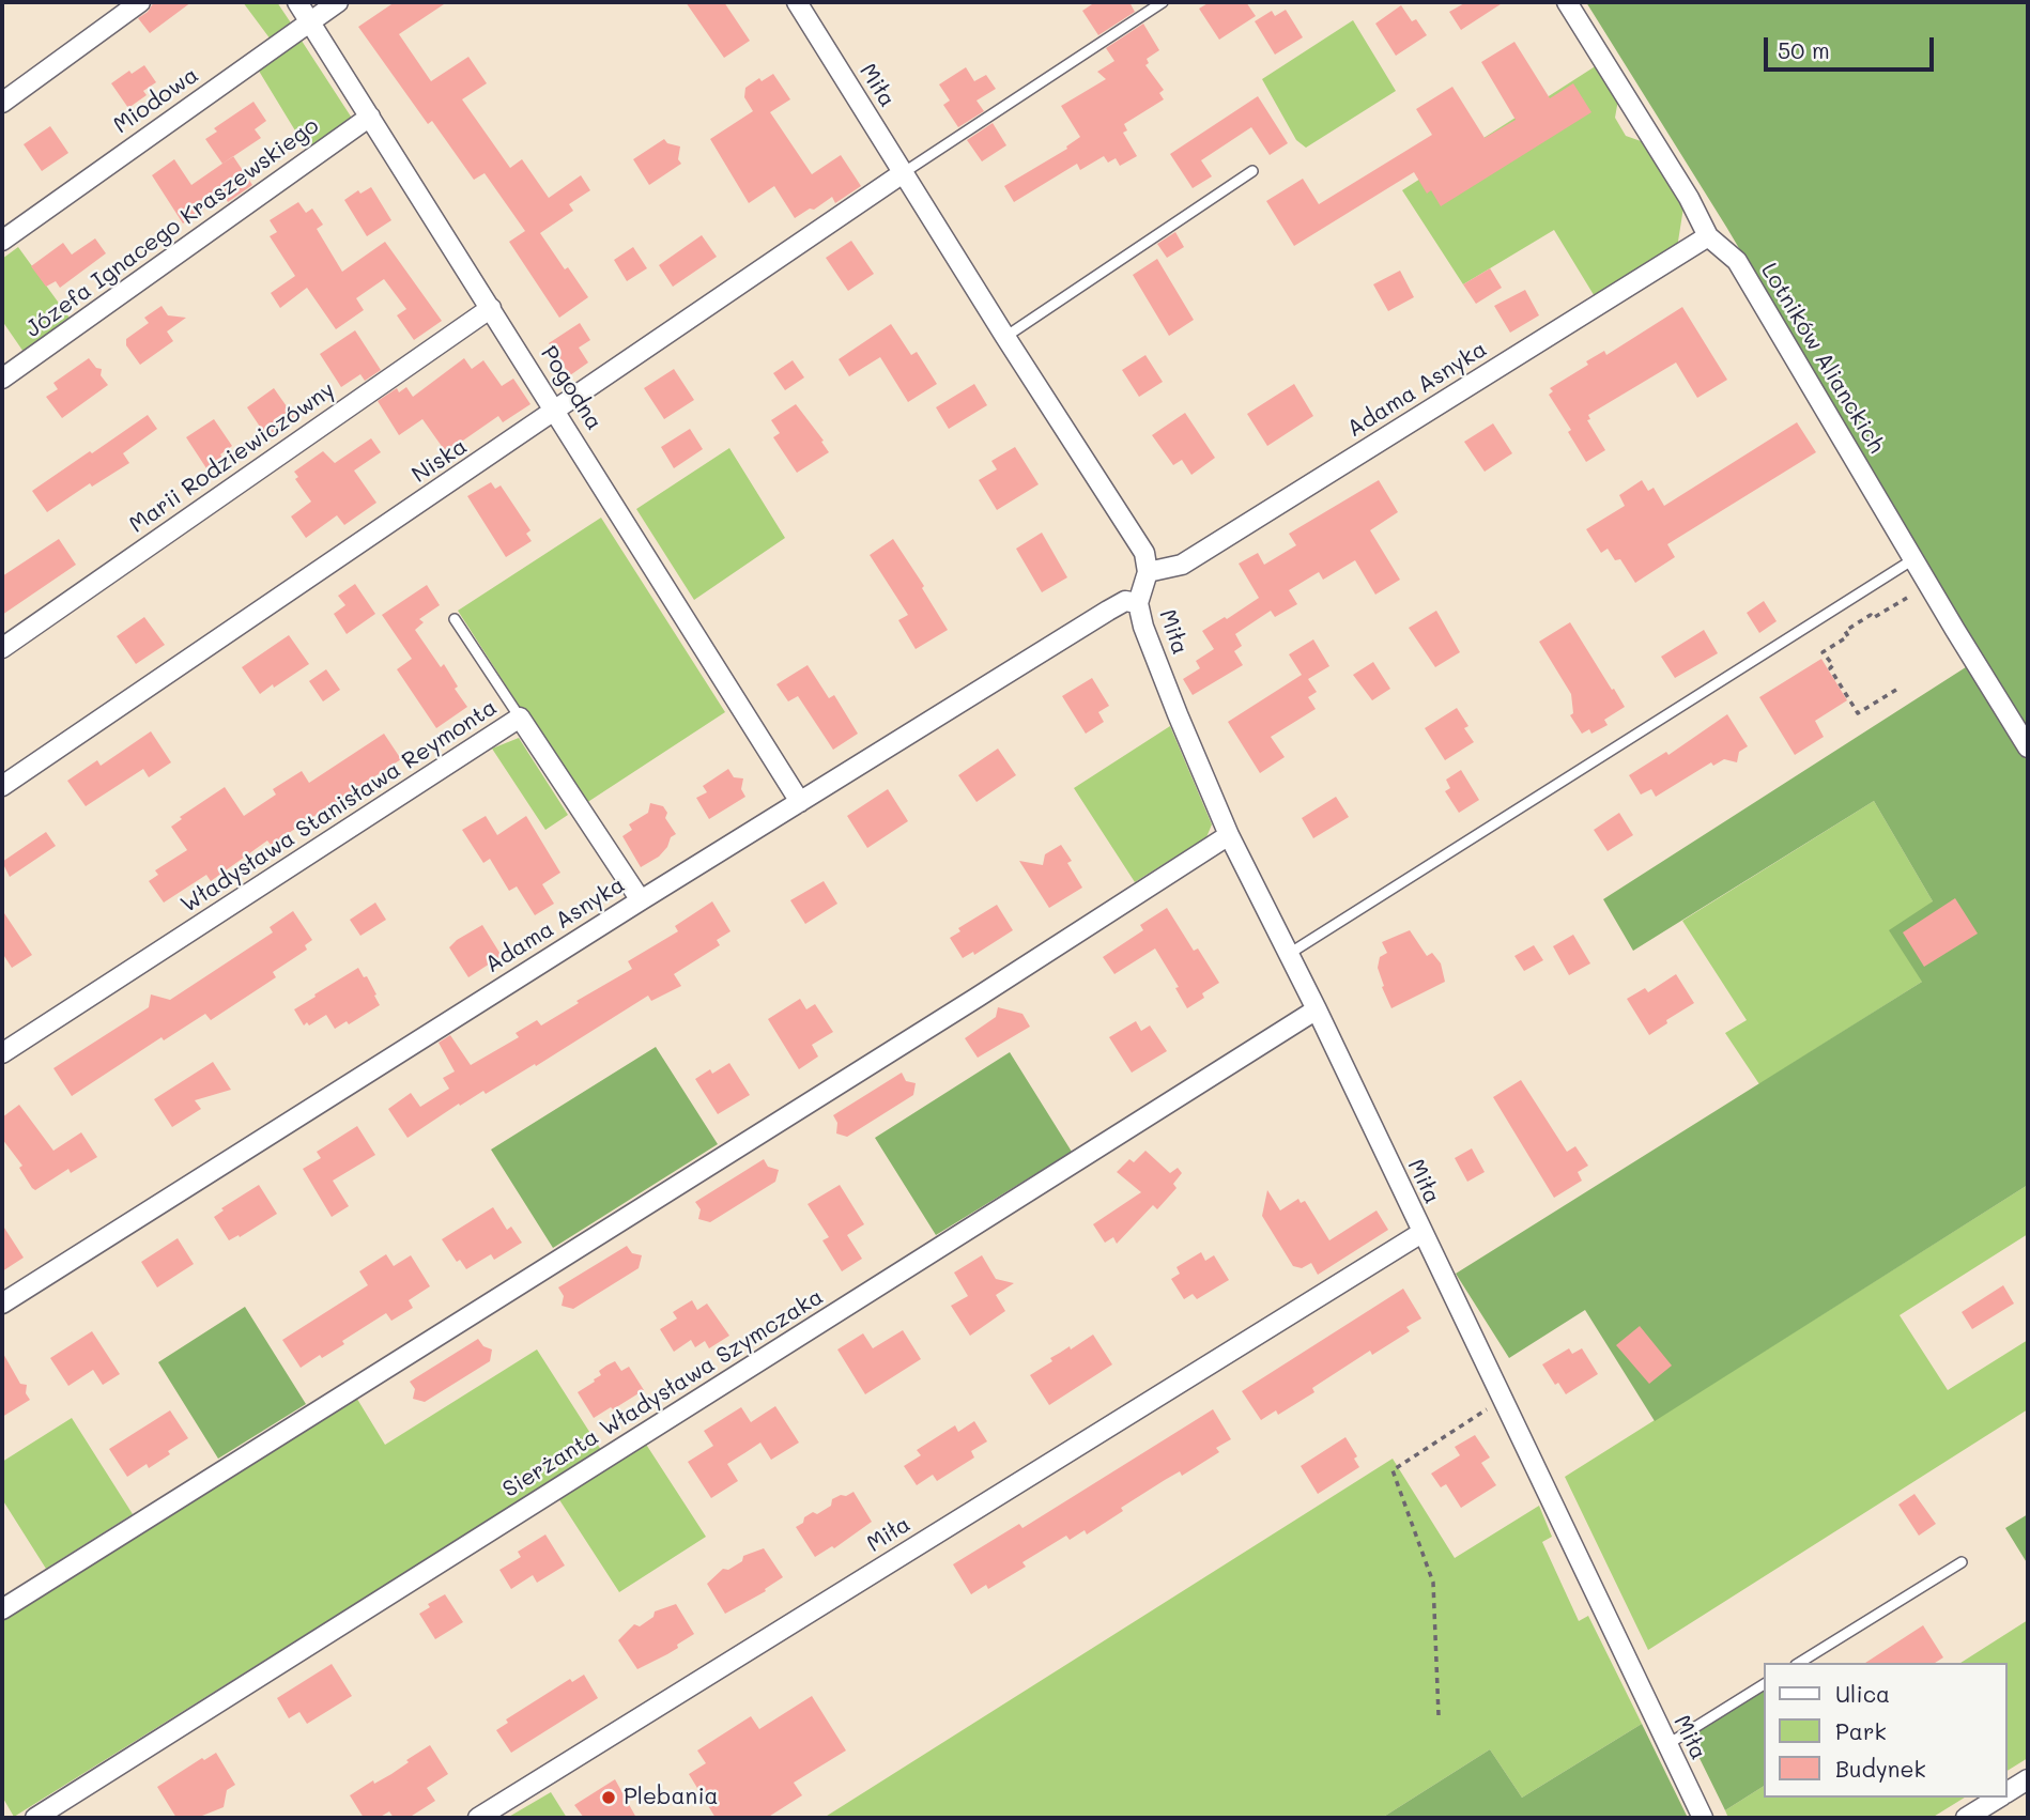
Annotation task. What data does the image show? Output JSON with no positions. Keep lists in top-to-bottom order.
{
  "streets": {
    "street": [
      "Miła",
      "Miodowa",
      "Józefa Ignacego Kraszewskiego",
      "Lotników Alianckich",
      "Pogodna",
      "Adama Asnyka",
      "Marii Rodziewiczówny",
      "Niska",
      "Władysława Stanisława Reymonta",
      "Sierżanta Władysława Szymczaka"
    ]
  },
  "crossings": [
    ["Miła", "Adama Asnyka"],
    ["Miła", "Niska"],
    ["Miła", "Sierżanta Władysława Szymczaka"],
    ["Miodowa", "Pogodna"],
    ["Józefa Ignacego Kraszewskiego", "Pogodna"],
    ["Lotników Alianckich", "Adama Asnyka"],
    ["Pogodna", "Adama Asnyka"],
    ["Pogodna", "Marii Rodziewiczówny"],
    ["Pogodna", "Niska"],
    ["Adama Asnyka", "Władysława Stanisława Reymonta"]
  ],
  "places": ["Plebania"],
  "legend": ["Ulica", "Park", "Budynek"],
  "scale_bar": "50 m"
}
